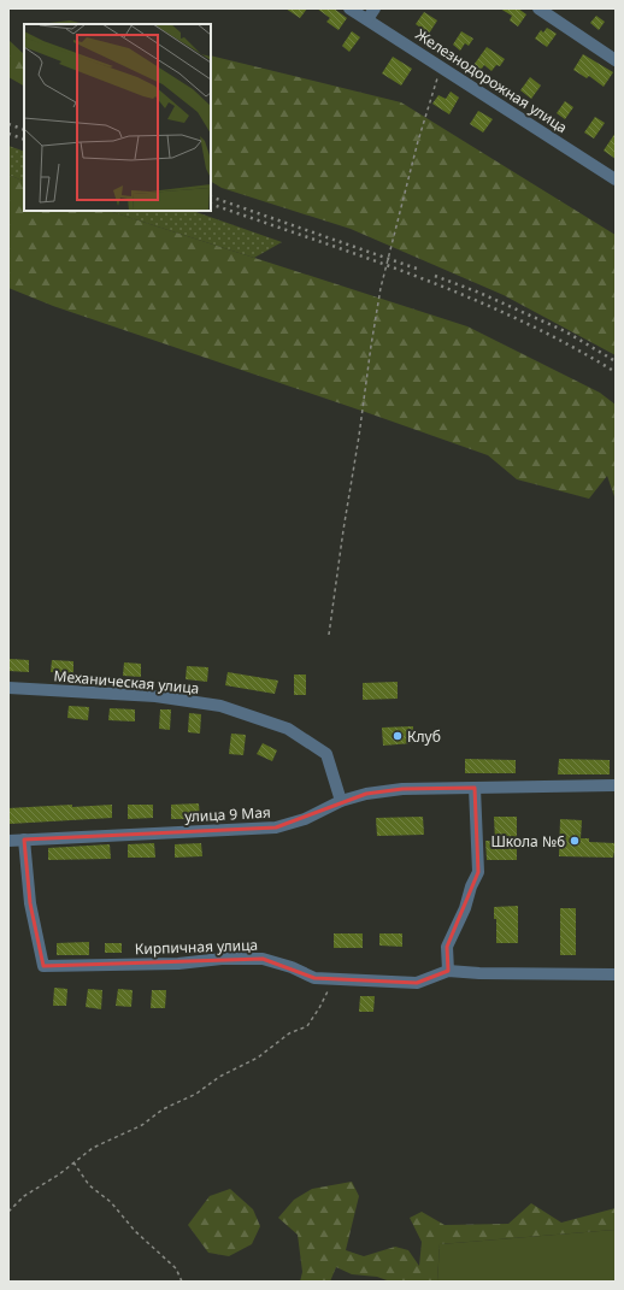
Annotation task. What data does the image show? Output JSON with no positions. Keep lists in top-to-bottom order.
{
  "streets": {
    "street": [
      "Железнодорожная улица",
      "Механическая улица",
      "улица 9 Мая",
      "Кирпичная улица"
    ]
  },
  "crossings": [
    ["Механическая улица", "улица 9 Мая"],
    ["улица 9 Мая", "Кирпичная улица"]
  ],
  "places": ["Клуб", "Школа №6"]
}
